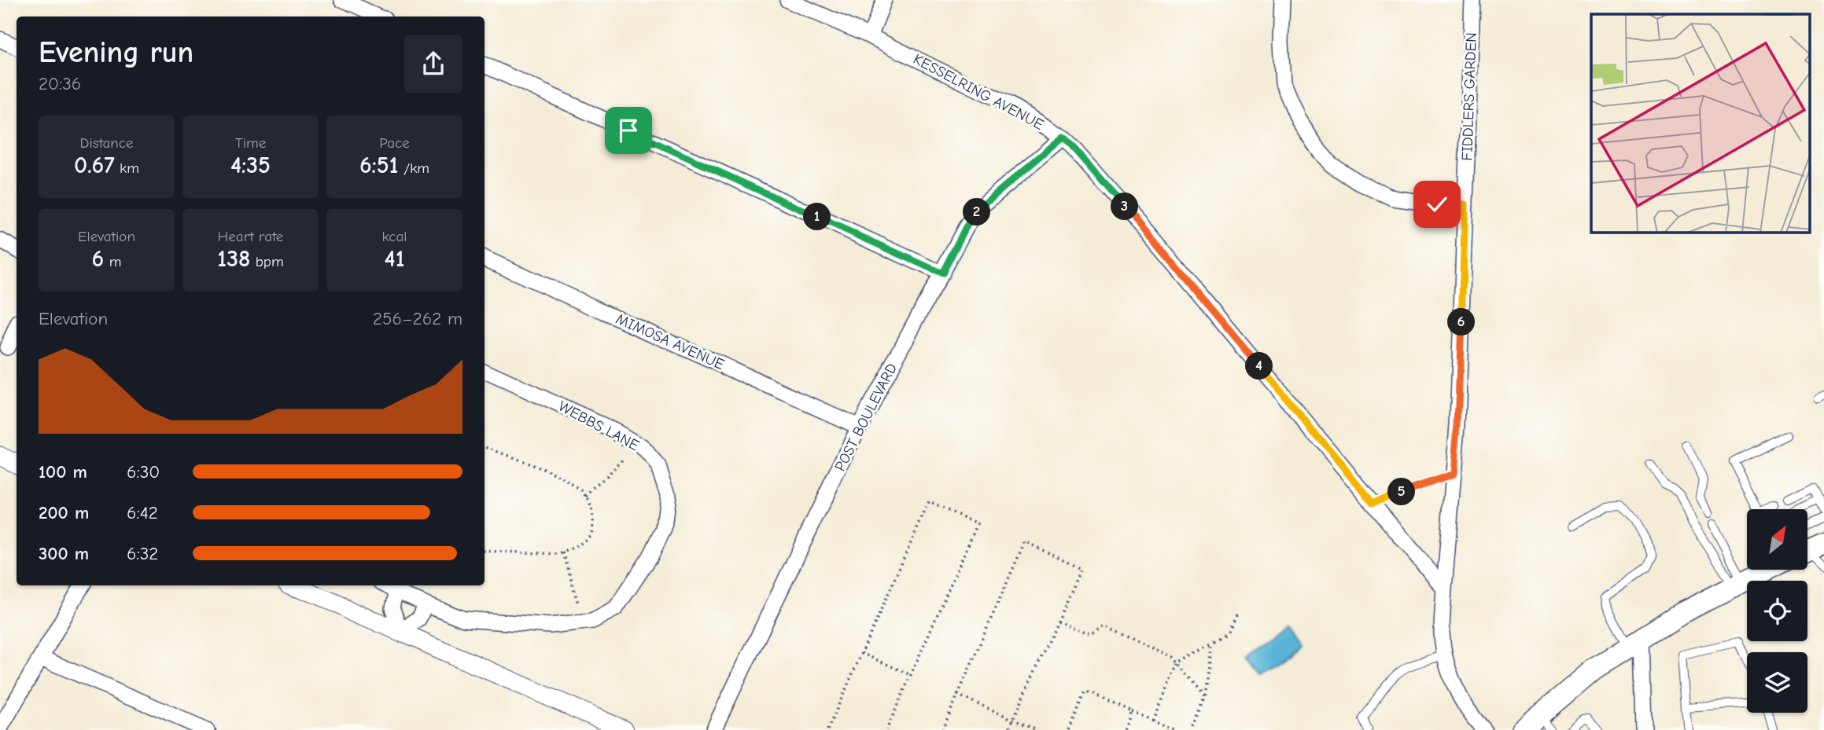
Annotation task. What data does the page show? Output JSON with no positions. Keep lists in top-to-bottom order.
{
  "streets": {
    "street": [
      "KESSELRING AVENUE",
      "FIDDLERS GARDEN",
      "MIMOSA AVENUE",
      "POST BOULEVARD",
      "WEBBS LANE"
    ]
  },
  "crossings": [
    ["KESSELRING AVENUE", "FIDDLERS GARDEN"],
    ["KESSELRING AVENUE", "POST BOULEVARD"],
    ["MIMOSA AVENUE", "POST BOULEVARD"]
  ],
  "north": "top right",
  "page": {
    "heading": ["Evening run", "20:36"],
    "stats": [
      ["Distance", "0.67 km"],
      ["Time", "4:35"],
      ["Pace", "6:51 /km"],
      ["Elevation", "6 m"],
      ["Heart rate", "138 bpm"],
      ["kcal", "41"]
    ],
    "pins": [
      "3",
      "2",
      "1",
      "6",
      "4",
      "5"
    ],
    "chart": ["Elevation", "256–262 m"],
    "list": [
      {
        "name": "100 m",
        "note": "6:30"
      },
      {
        "name": "200 m",
        "note": "6:42"
      },
      {
        "name": "300 m",
        "note": "6:32"
      }
    ]
  }
}
